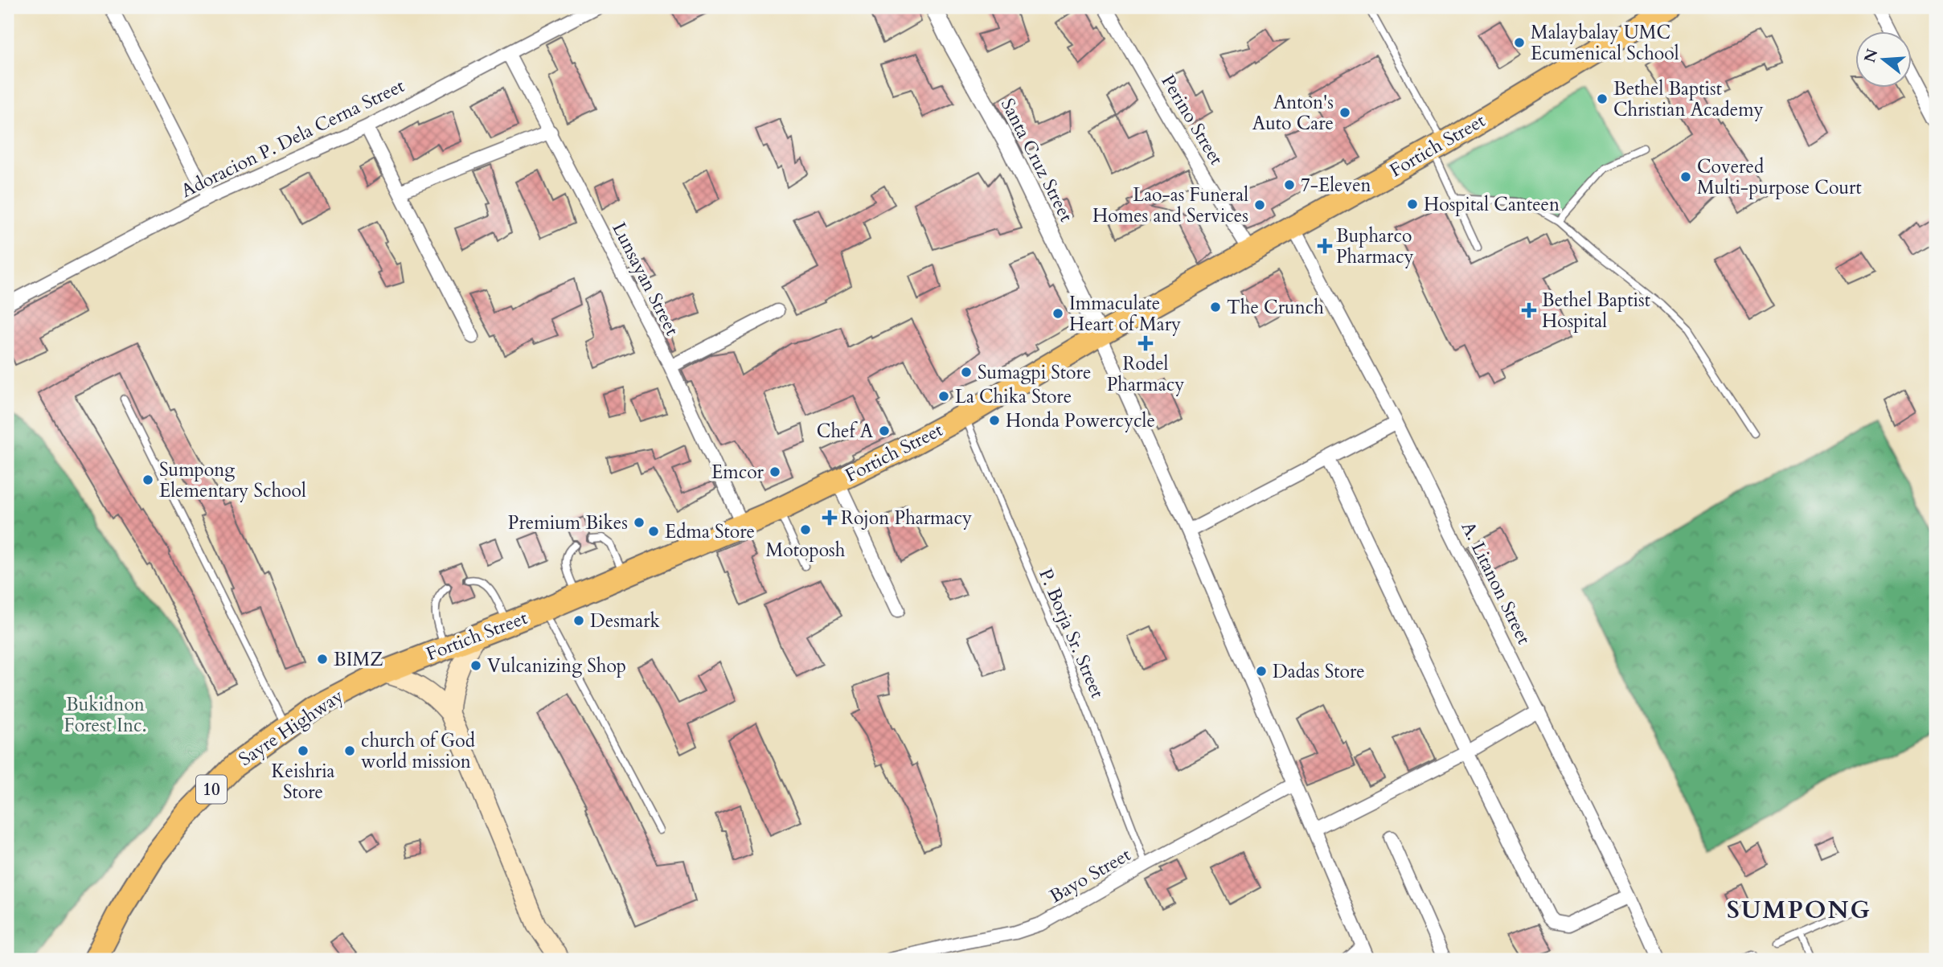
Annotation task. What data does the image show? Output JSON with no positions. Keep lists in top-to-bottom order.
{
  "streets": {
    "highway": ["Fortich Street", "Sayre Highway", "10"],
    "street": [
      "Perino Street",
      "Adoracion P. Dela Cerna Street",
      "Santa Cruz Street",
      "Lunsayan Street",
      "A. Litanon Street",
      "Bayo Street"
    ],
    "lane": ["P. Borja Sr. Street"]
  },
  "crossings": [
    ["Perino Street", "Fortich Street"],
    ["Adoracion P. Dela Cerna Street", "Lunsayan Street"],
    ["Fortich Street", "Santa Cruz Street"],
    ["Fortich Street", "Lunsayan Street"],
    ["Fortich Street", "A. Litanon Street"],
    ["Fortich Street", "P. Borja Sr. Street"],
    ["Fortich Street", "Sayre Highway"],
    ["P. Borja Sr. Street", "Bayo Street"]
  ],
  "districts": ["SUMPONG"],
  "parks": ["Bukidnon Forest Inc."],
  "places": {
    "other": [
      "Malaybalay UMC Ecumenical School",
      "Bethel Baptist Christian Academy",
      "Anton's Auto Care",
      "Covered Multi-purpose Court",
      "7-Eleven",
      "Hospital Canteen",
      "Lao-as Funeral Homes and Services",
      "The Crunch",
      "Immaculate Heart of Mary",
      "Sumagpi Store",
      "La Chika Store",
      "Honda Powercycle",
      "Chef A",
      "Emcor",
      "Sumpong Elementary School",
      "Premium Bikes",
      "Motoposh",
      "Edma Store",
      "Desmark",
      "BIMZ",
      "Vulcanizing Shop",
      "Dadas Store",
      "Keishria Store",
      "church of God world mission"
    ],
    "health": [
      "Bupharco Pharmacy",
      "Bethel Baptist Hospital",
      "Rodel Pharmacy",
      "Rojon Pharmacy"
    ]
  },
  "north": "left"
}
